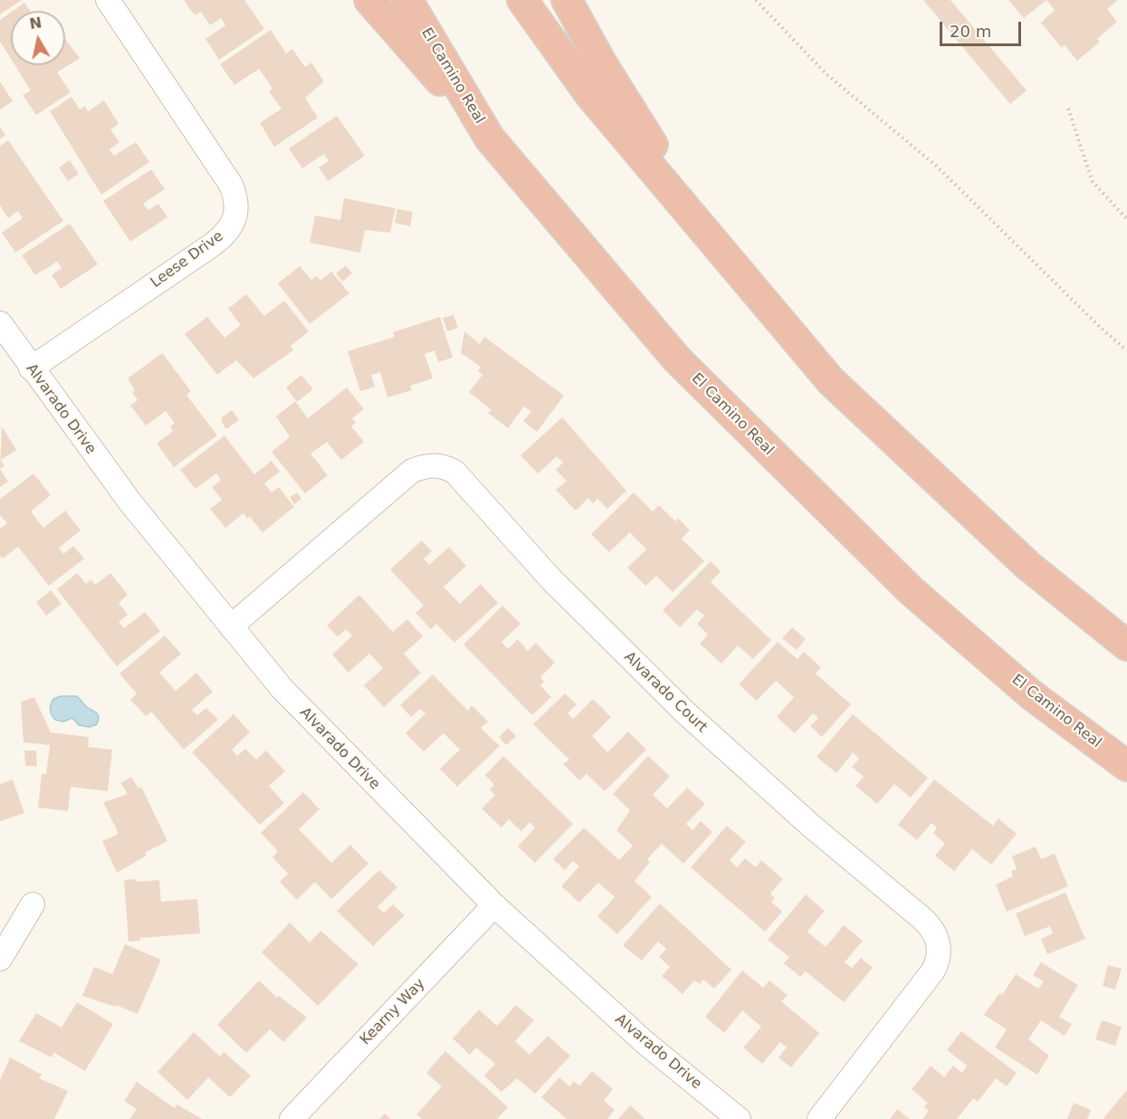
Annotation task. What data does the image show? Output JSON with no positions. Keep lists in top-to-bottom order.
{
  "streets": {
    "highway": ["El Camino Real"],
    "street": [
      "Leese Drive",
      "Alvarado Drive",
      "Alvarado Court",
      "Kearny Way"
    ]
  },
  "crossings": [
    ["Leese Drive", "Alvarado Drive"],
    ["Alvarado Drive", "Alvarado Court"],
    ["Alvarado Drive", "Kearny Way"]
  ],
  "scale_bar": "20 m",
  "north": "top"
}
